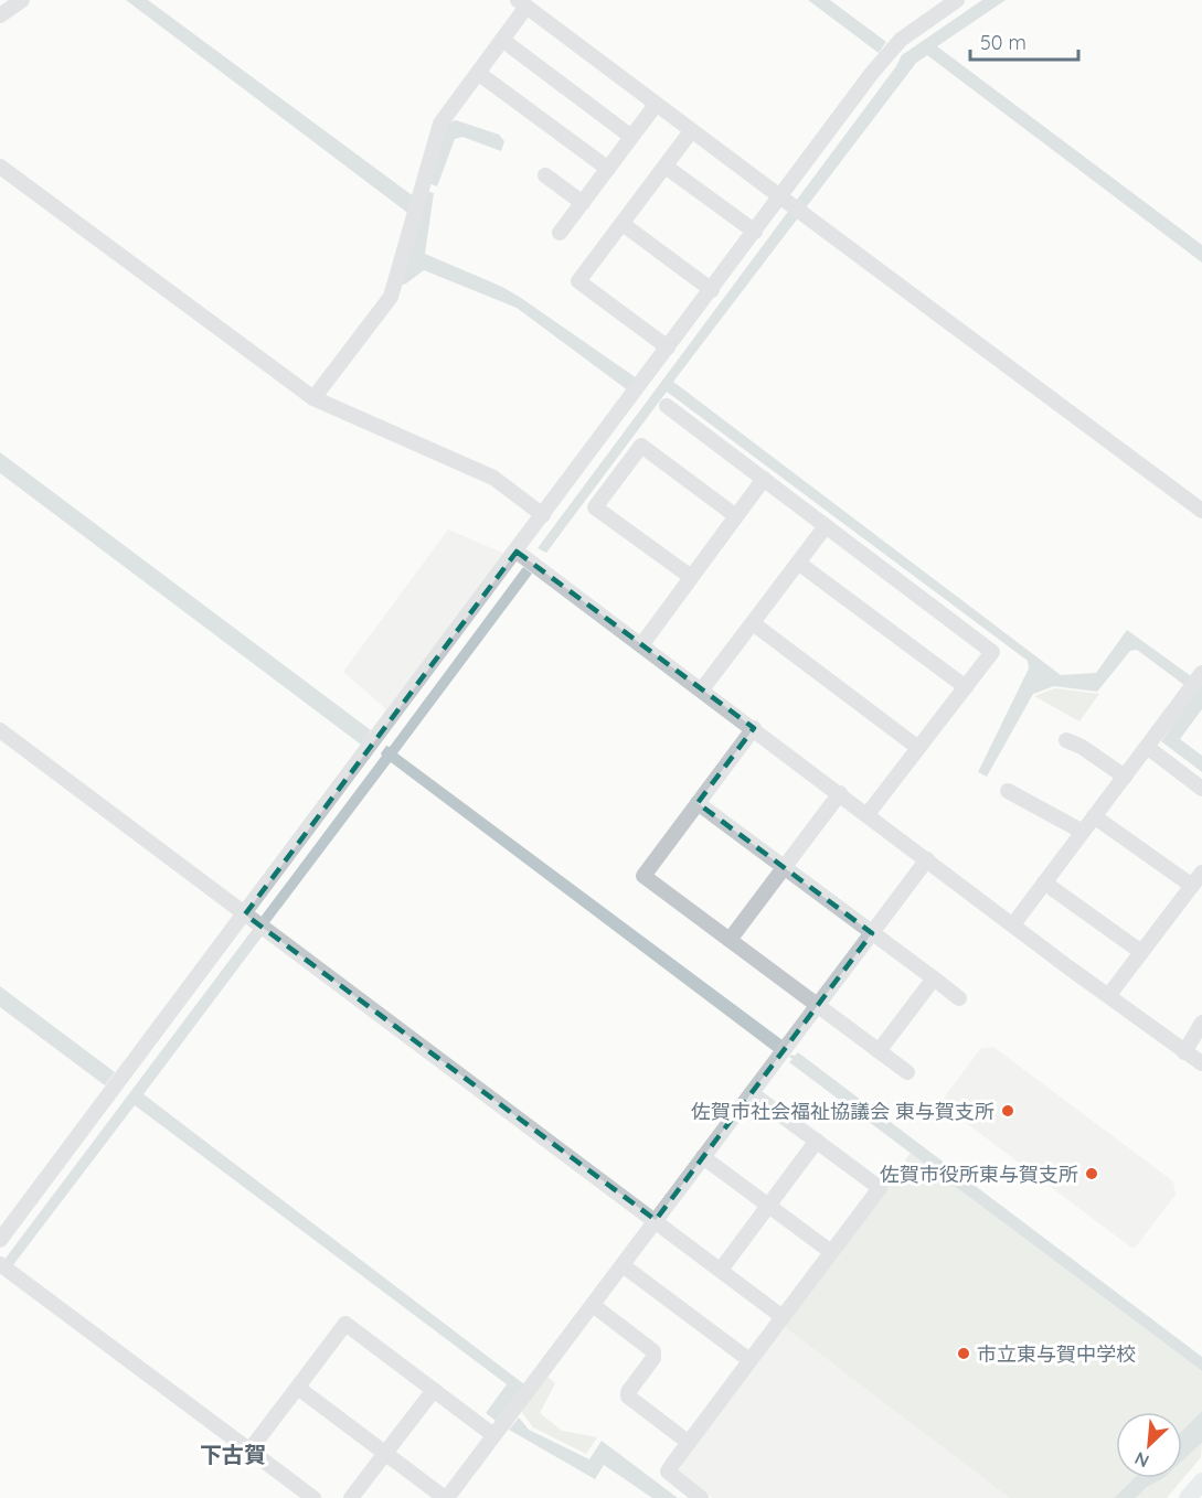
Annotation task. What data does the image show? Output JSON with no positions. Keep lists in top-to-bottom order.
{
  "districts": ["下古賀"],
  "places": ["佐賀市社会福祉協議会 東与賀支所", "佐賀市役所東与賀支所", "市立東与賀中学校"],
  "scale_bar": "50 m",
  "north": "bottom left"
}
